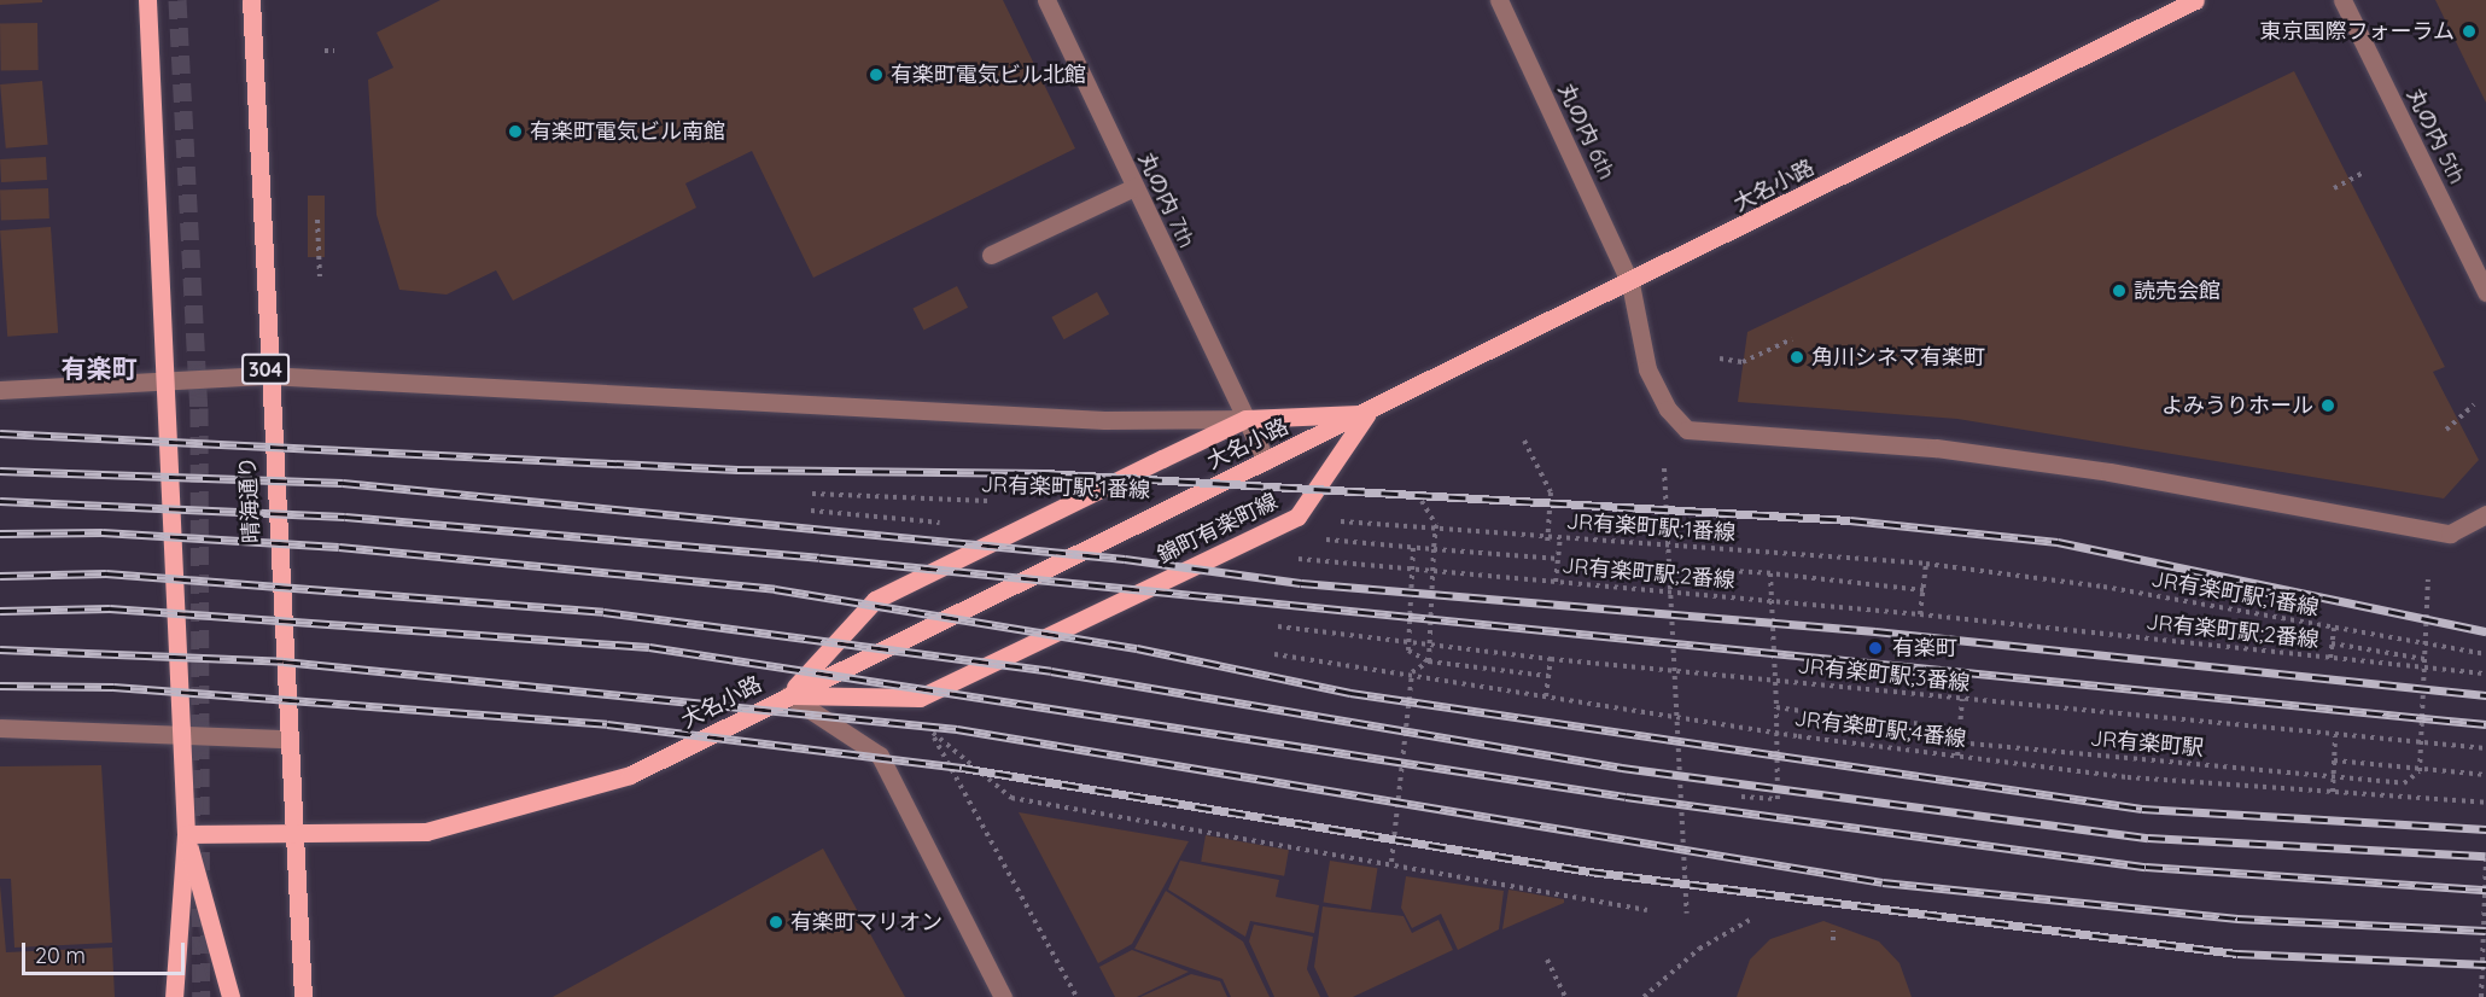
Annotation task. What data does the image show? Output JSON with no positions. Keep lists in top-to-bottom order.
{
  "streets": {
    "main road": [
      "大名小路",
      "304",
      "晴海通り",
      "錦町有楽町線"
    ],
    "street": ["丸の内 6th", "丸の内 5th", "丸の内 7th"],
    "path": [
      "JR有楽町駅;1番線",
      "JR有楽町駅;2番線",
      "JR有楽町駅;3番線",
      "JR有楽町駅;4番線",
      "JR有楽町駅"
    ]
  },
  "crossings": [
    ["丸の内 6th", "大名小路"],
    ["大名小路", "丸の内 7th"],
    ["大名小路", "晴海通り"],
    ["大名小路", "錦町有楽町線"]
  ],
  "districts": ["有楽町"],
  "places": [
    "東京国際フォーラム",
    "有楽町電気ビル北館",
    "有楽町電気ビル南館",
    "読売会館",
    "角川シネマ有楽町",
    "よみうりホール",
    "有楽町",
    "有楽町マリオン"
  ],
  "scale_bar": "20 m"
}
